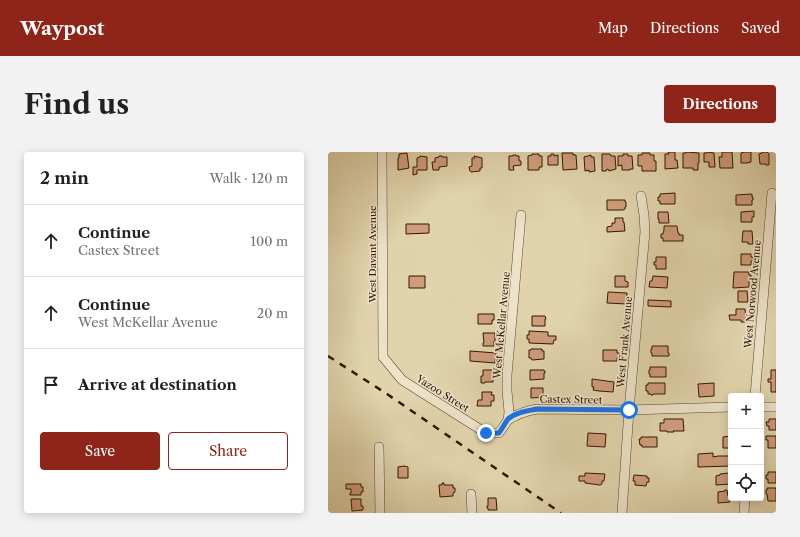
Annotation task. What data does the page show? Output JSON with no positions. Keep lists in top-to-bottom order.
{
  "streets": {
    "street": [
      "West Davant Avenue",
      "West Norwood Avenue",
      "West McKellar Avenue",
      "West Frank Avenue",
      "Yazoo Street",
      "Castex Street"
    ]
  },
  "crossings": [
    ["West Davant Avenue", "Yazoo Street"],
    ["West McKellar Avenue", "Yazoo Street"],
    ["West McKellar Avenue", "Castex Street"],
    ["West Frank Avenue", "Castex Street"],
    ["Yazoo Street", "Castex Street"]
  ],
  "page": {
    "header": "Waypost",
    "nav": ["Map", "Directions", "Saved"],
    "buttons": [
      "Directions",
      ["Save", "Share"]
    ],
    "title": "Find us",
    "heading": ["2 min", "Walk · 120 m"],
    "list": [
      ["Continue", "Castex Street", "100 m"],
      ["Continue", "West McKellar Avenue", "20 m"],
      "Arrive at destination"
    ],
    "map_buttons": ["+", "−"]
  }
}
